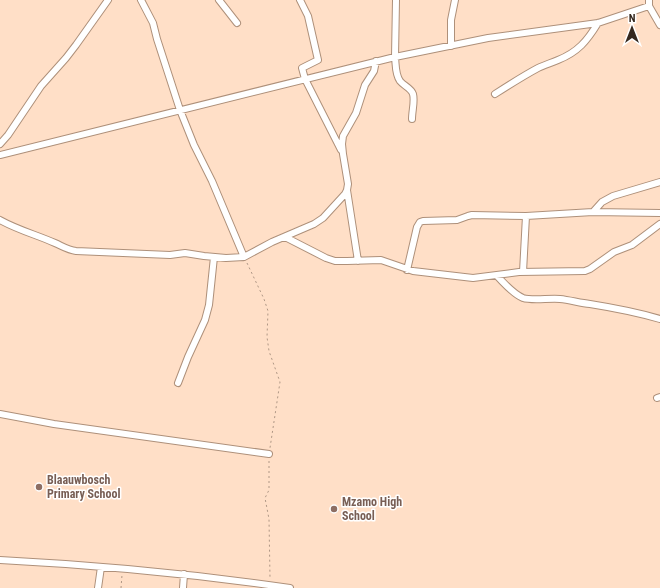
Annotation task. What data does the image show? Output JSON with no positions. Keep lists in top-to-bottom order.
{
  "places": ["Blaauwbosch Primary School", "Mzamo High School"],
  "north": "top"
}
